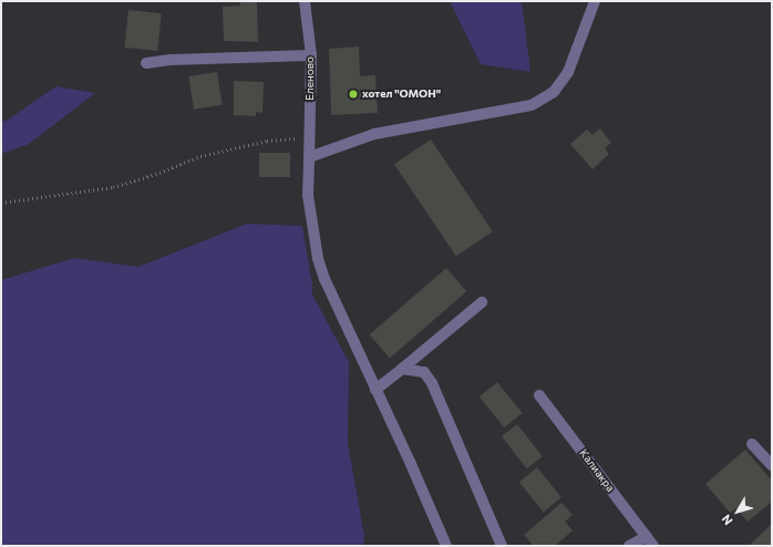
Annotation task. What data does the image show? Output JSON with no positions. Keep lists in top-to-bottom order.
{
  "streets": {
    "street": ["Еленово", "Калиакра"]
  },
  "places": ["хотел \"ОМОН\""],
  "north": "bottom left"
}
